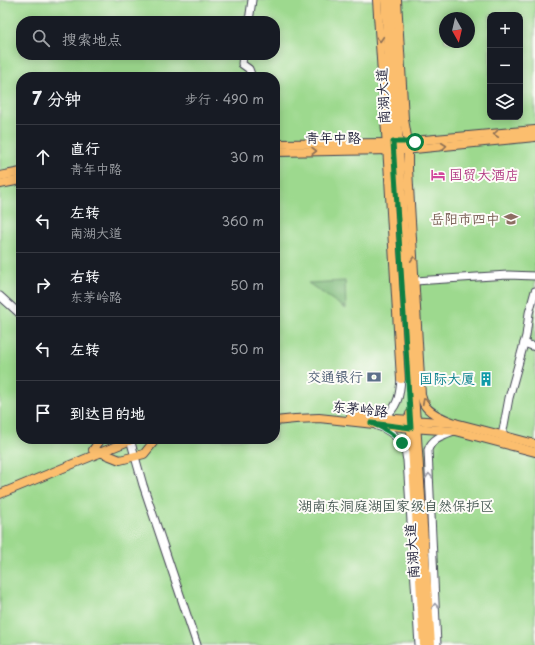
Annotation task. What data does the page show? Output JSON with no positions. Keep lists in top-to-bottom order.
{
  "streets": {
    "main road": ["南湖大道", "青年中路", "东茅岭路"]
  },
  "crossings": [
    ["南湖大道", "青年中路"],
    ["南湖大道", "东茅岭路"]
  ],
  "parks": ["湖南东洞庭湖国家级自然保护区"],
  "places": {
    "hotel": ["国贸大酒店"],
    "school or university": ["岳阳市四中"],
    "bank": ["交通银行"],
    "building": ["国际大厦"]
  },
  "north": "bottom",
  "page": {
    "map_buttons": ["+", "−"],
    "search": "搜索地点",
    "heading": ["7 分钟", "步行 · 490 m"],
    "list": [
      ["直行", "青年中路", "30 m"],
      ["左转", "南湖大道", "360 m"],
      ["右转", "东茅岭路", "50 m"],
      ["左转", "50 m"],
      "到达目的地"
    ]
  }
}
